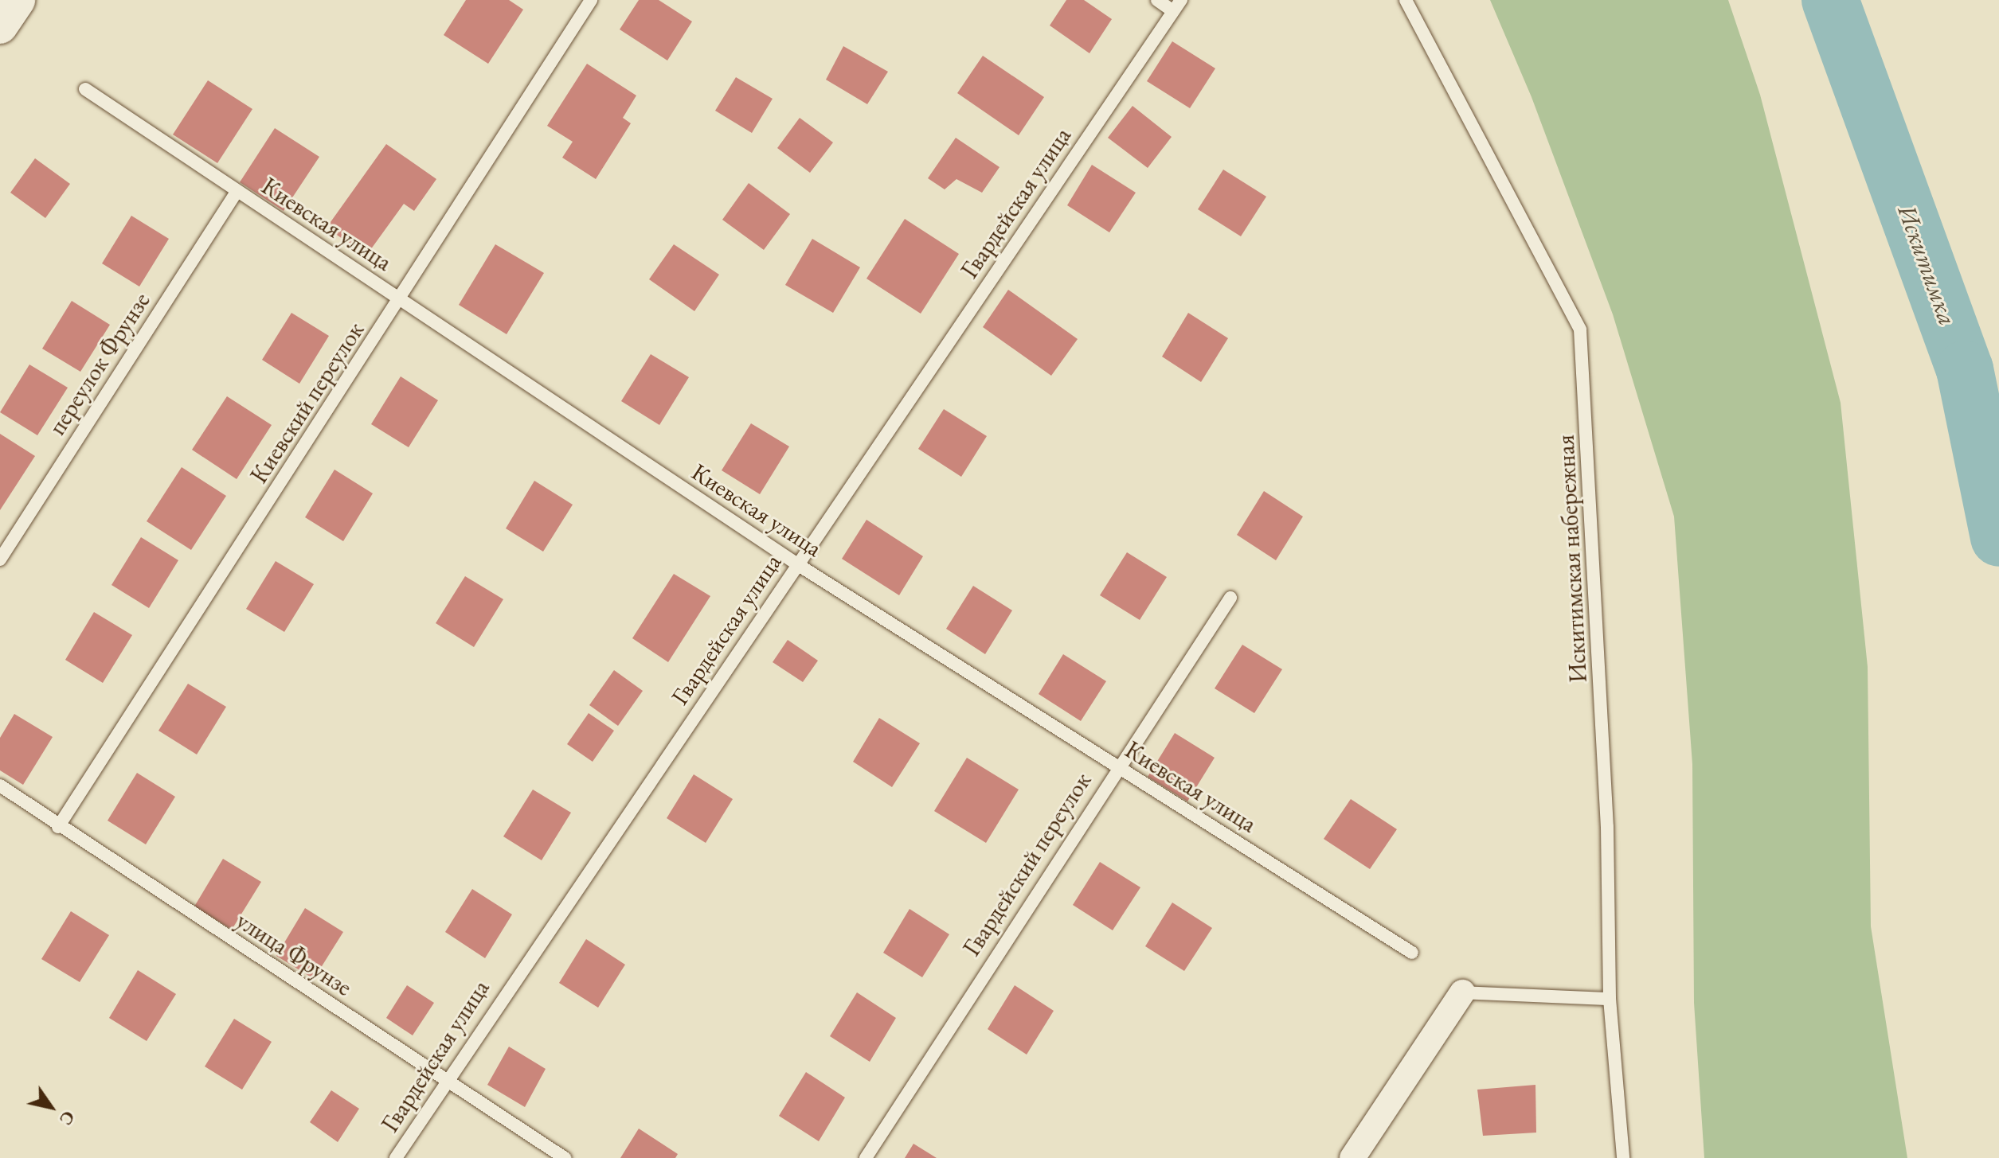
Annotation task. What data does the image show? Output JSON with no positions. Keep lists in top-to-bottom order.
{
  "streets": {
    "lane": [
      "Гвардейская улица",
      "Киевская улица",
      "переулок Фрунзе",
      "Киевский переулок",
      "Искитимская набережная",
      "Гвардейский переулок",
      "улица Фрунзе"
    ]
  },
  "crossings": [
    ["Гвардейская улица", "Киевская улица"],
    ["Гвардейская улица", "улица Фрунзе"],
    ["Киевская улица", "переулок Фрунзе"],
    ["Киевская улица", "Киевский переулок"],
    ["Киевская улица", "Гвардейский переулок"],
    ["Киевский переулок", "улица Фрунзе"]
  ],
  "water": ["Искитимка"],
  "north": "bottom right"
}
